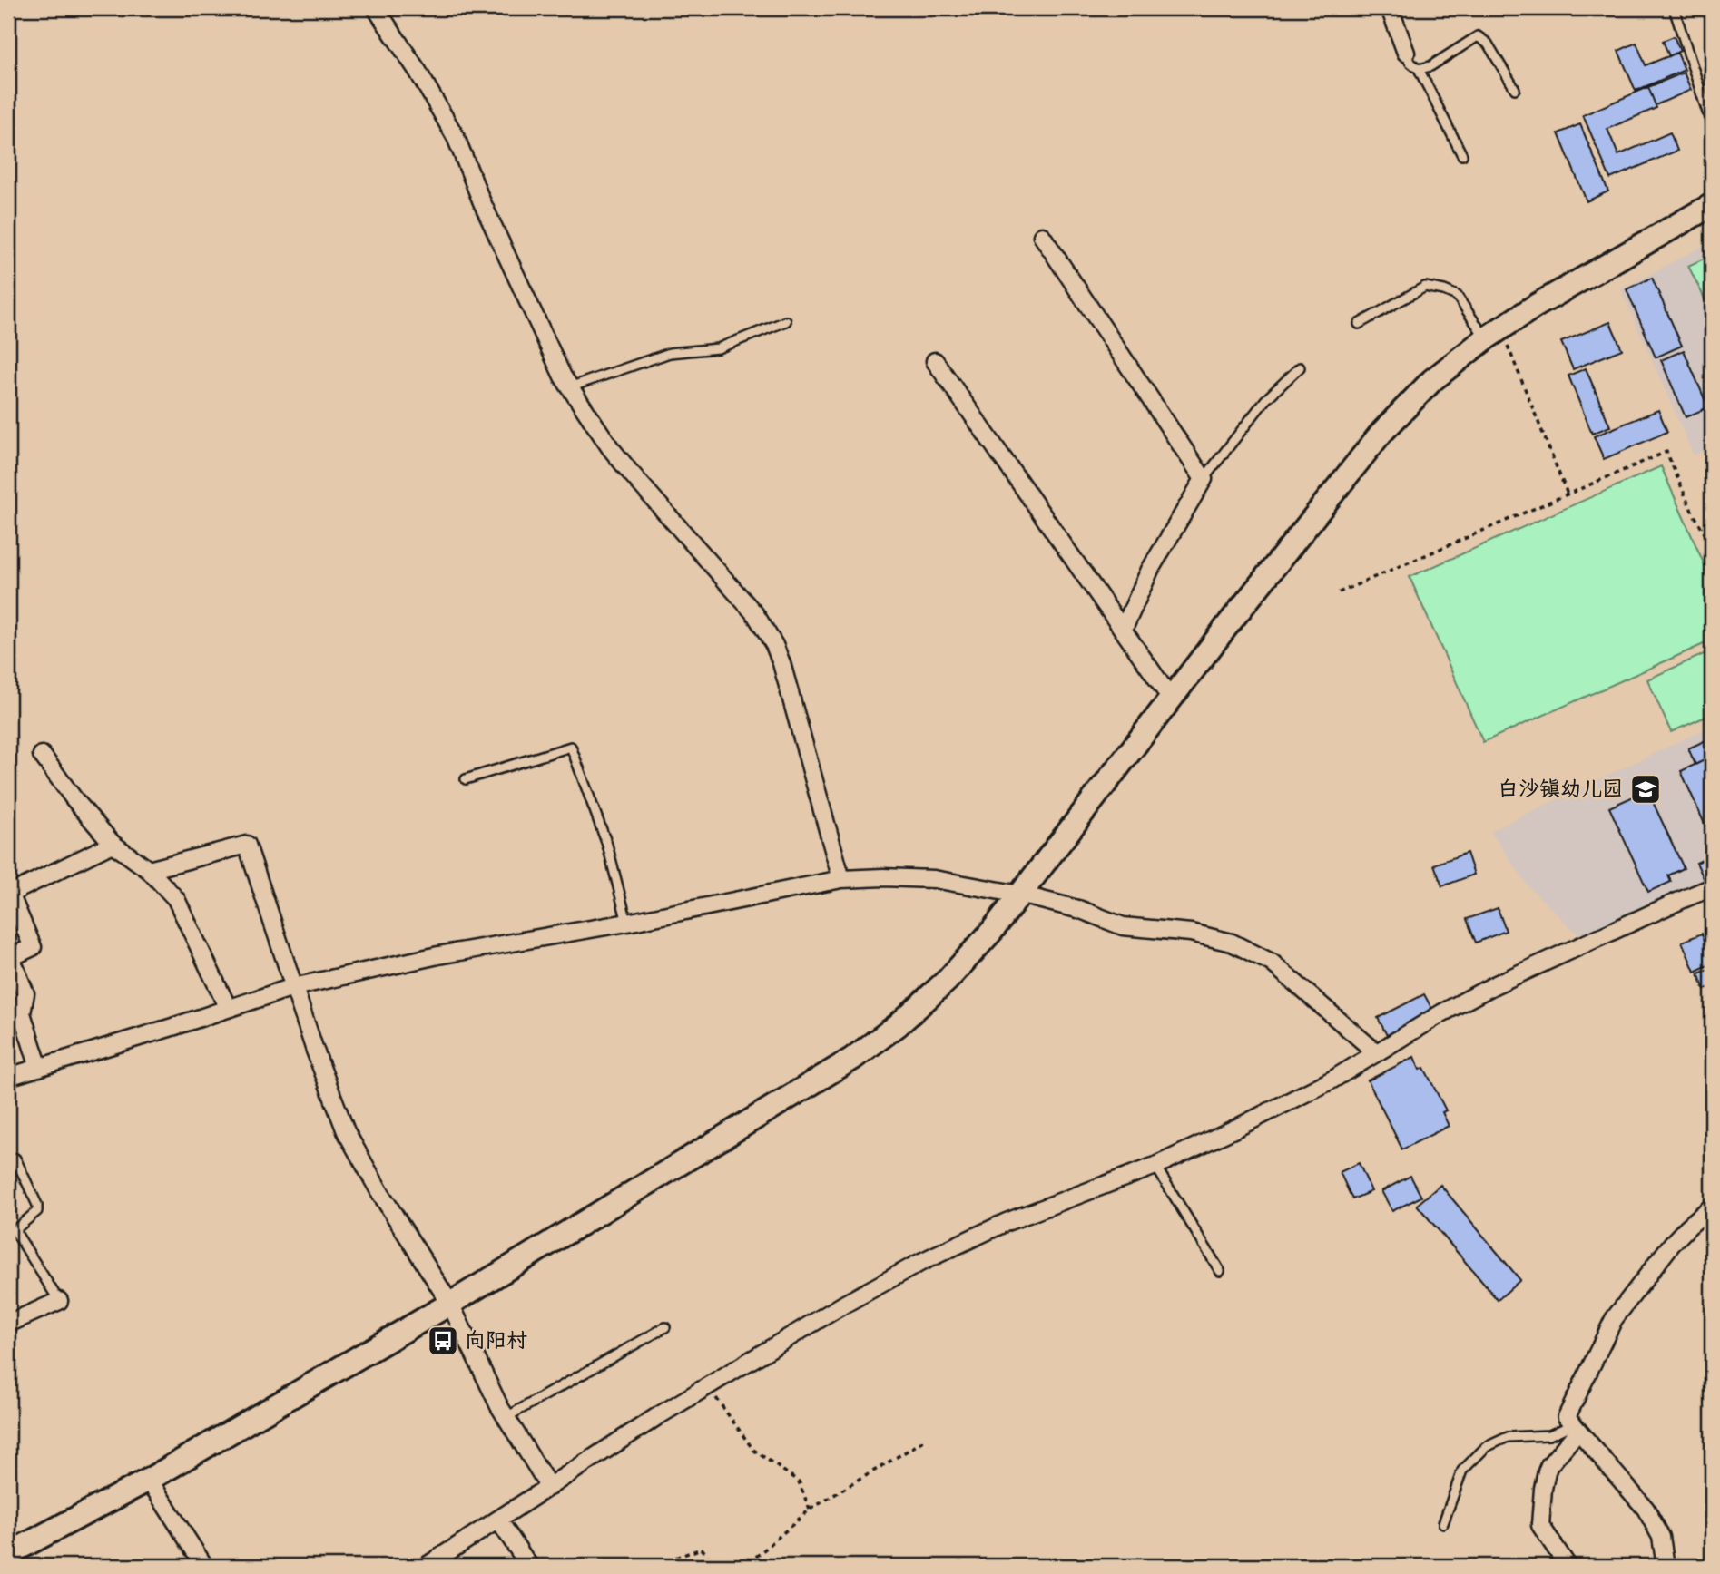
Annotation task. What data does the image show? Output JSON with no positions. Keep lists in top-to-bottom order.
{
  "places": {
    "school or university": ["白沙镇幼儿园"],
    "bus stop": ["向阳村"]
  }
}
